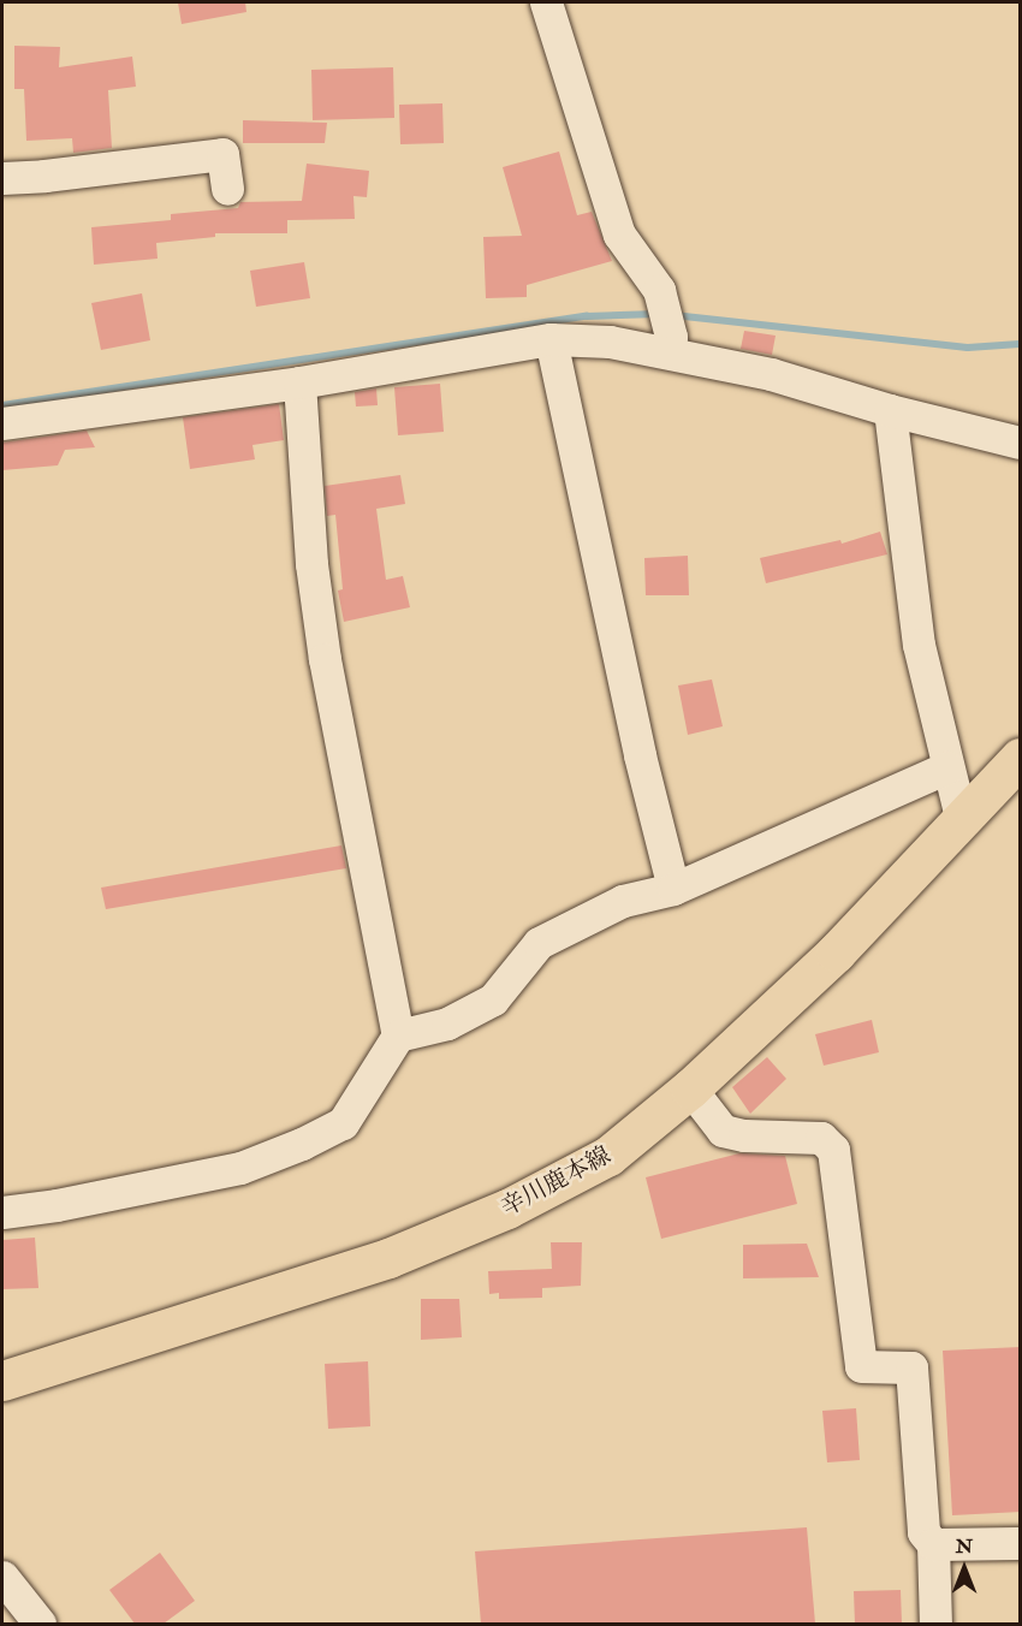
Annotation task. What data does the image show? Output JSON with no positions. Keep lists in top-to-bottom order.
{
  "streets": {
    "main road": ["辛川鹿本線"]
  },
  "north": "top"
}
